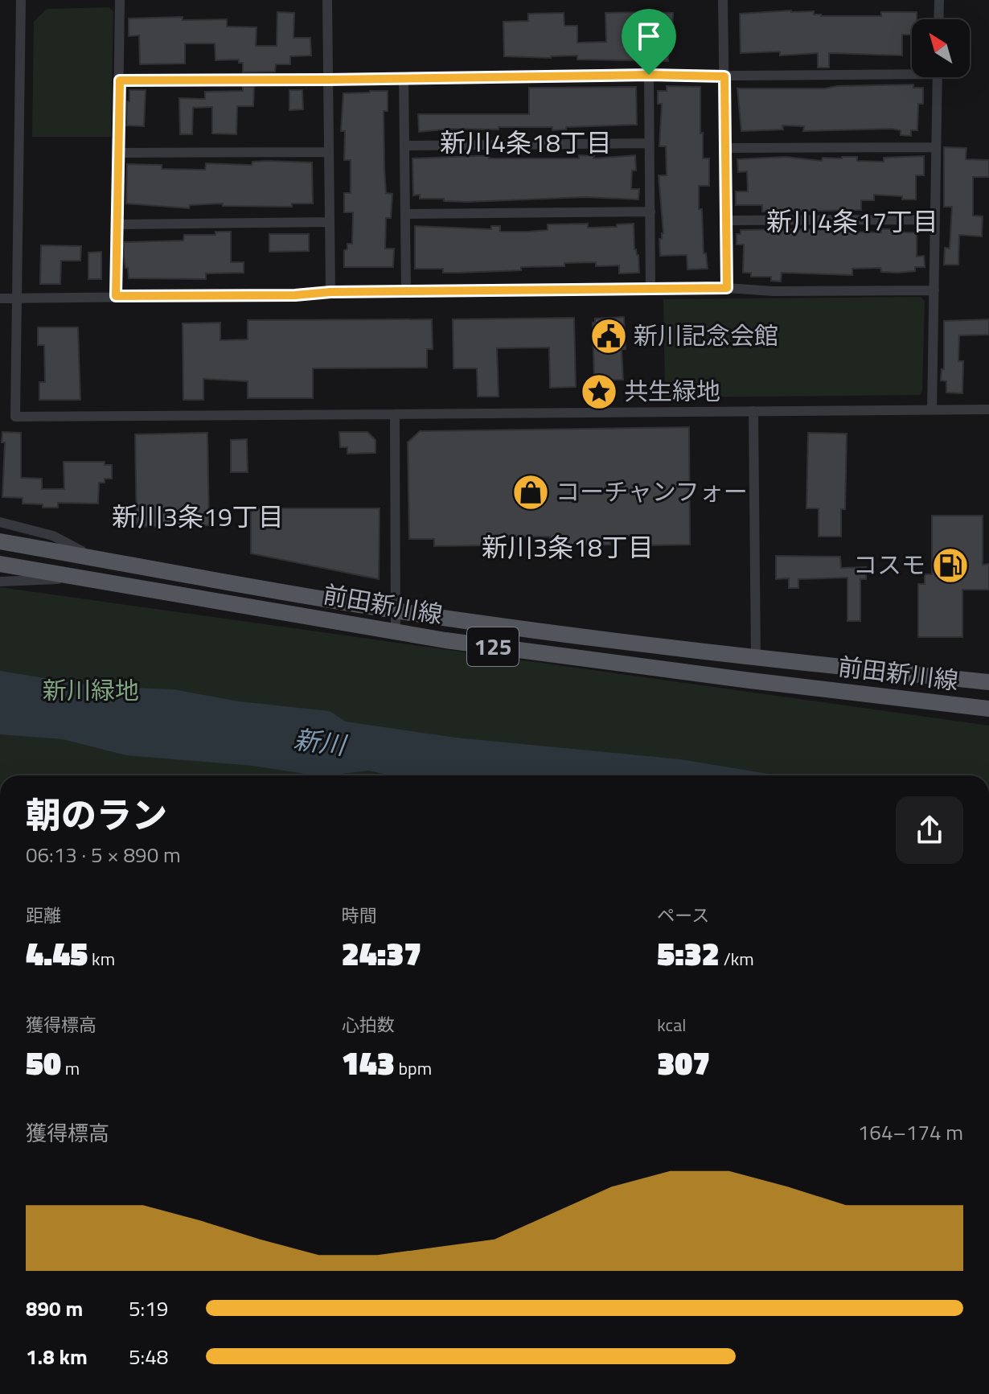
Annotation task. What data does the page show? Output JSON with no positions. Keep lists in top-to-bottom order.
{
  "streets": {
    "main road": ["前田新川線", "125"]
  },
  "districts": [
    "新川4条18丁目",
    "新川4条17丁目",
    "新川3条19丁目",
    "新川3条18丁目"
  ],
  "water": ["新川"],
  "parks": ["新川緑地"],
  "places": {
    "public building": ["新川記念会館"],
    "place": ["共生緑地"],
    "shop": ["コーチャンフォー"],
    "fuel station": ["コスモ"]
  },
  "north": "top left",
  "page": {
    "heading": ["朝のラン", "06:13 · 5 × 890 m"],
    "stats": [
      ["距離", "4.45 km"],
      ["時間", "24:37"],
      ["ペース", "5:32 /km"],
      ["獲得標高", "50 m"],
      ["心拍数", "143 bpm"],
      ["kcal", "307"]
    ],
    "chart": ["獲得標高", "164–174 m"],
    "list": [
      {
        "name": "890 m",
        "note": "5:19"
      },
      {
        "name": "1.8 km",
        "note": "5:48"
      }
    ]
  }
}
